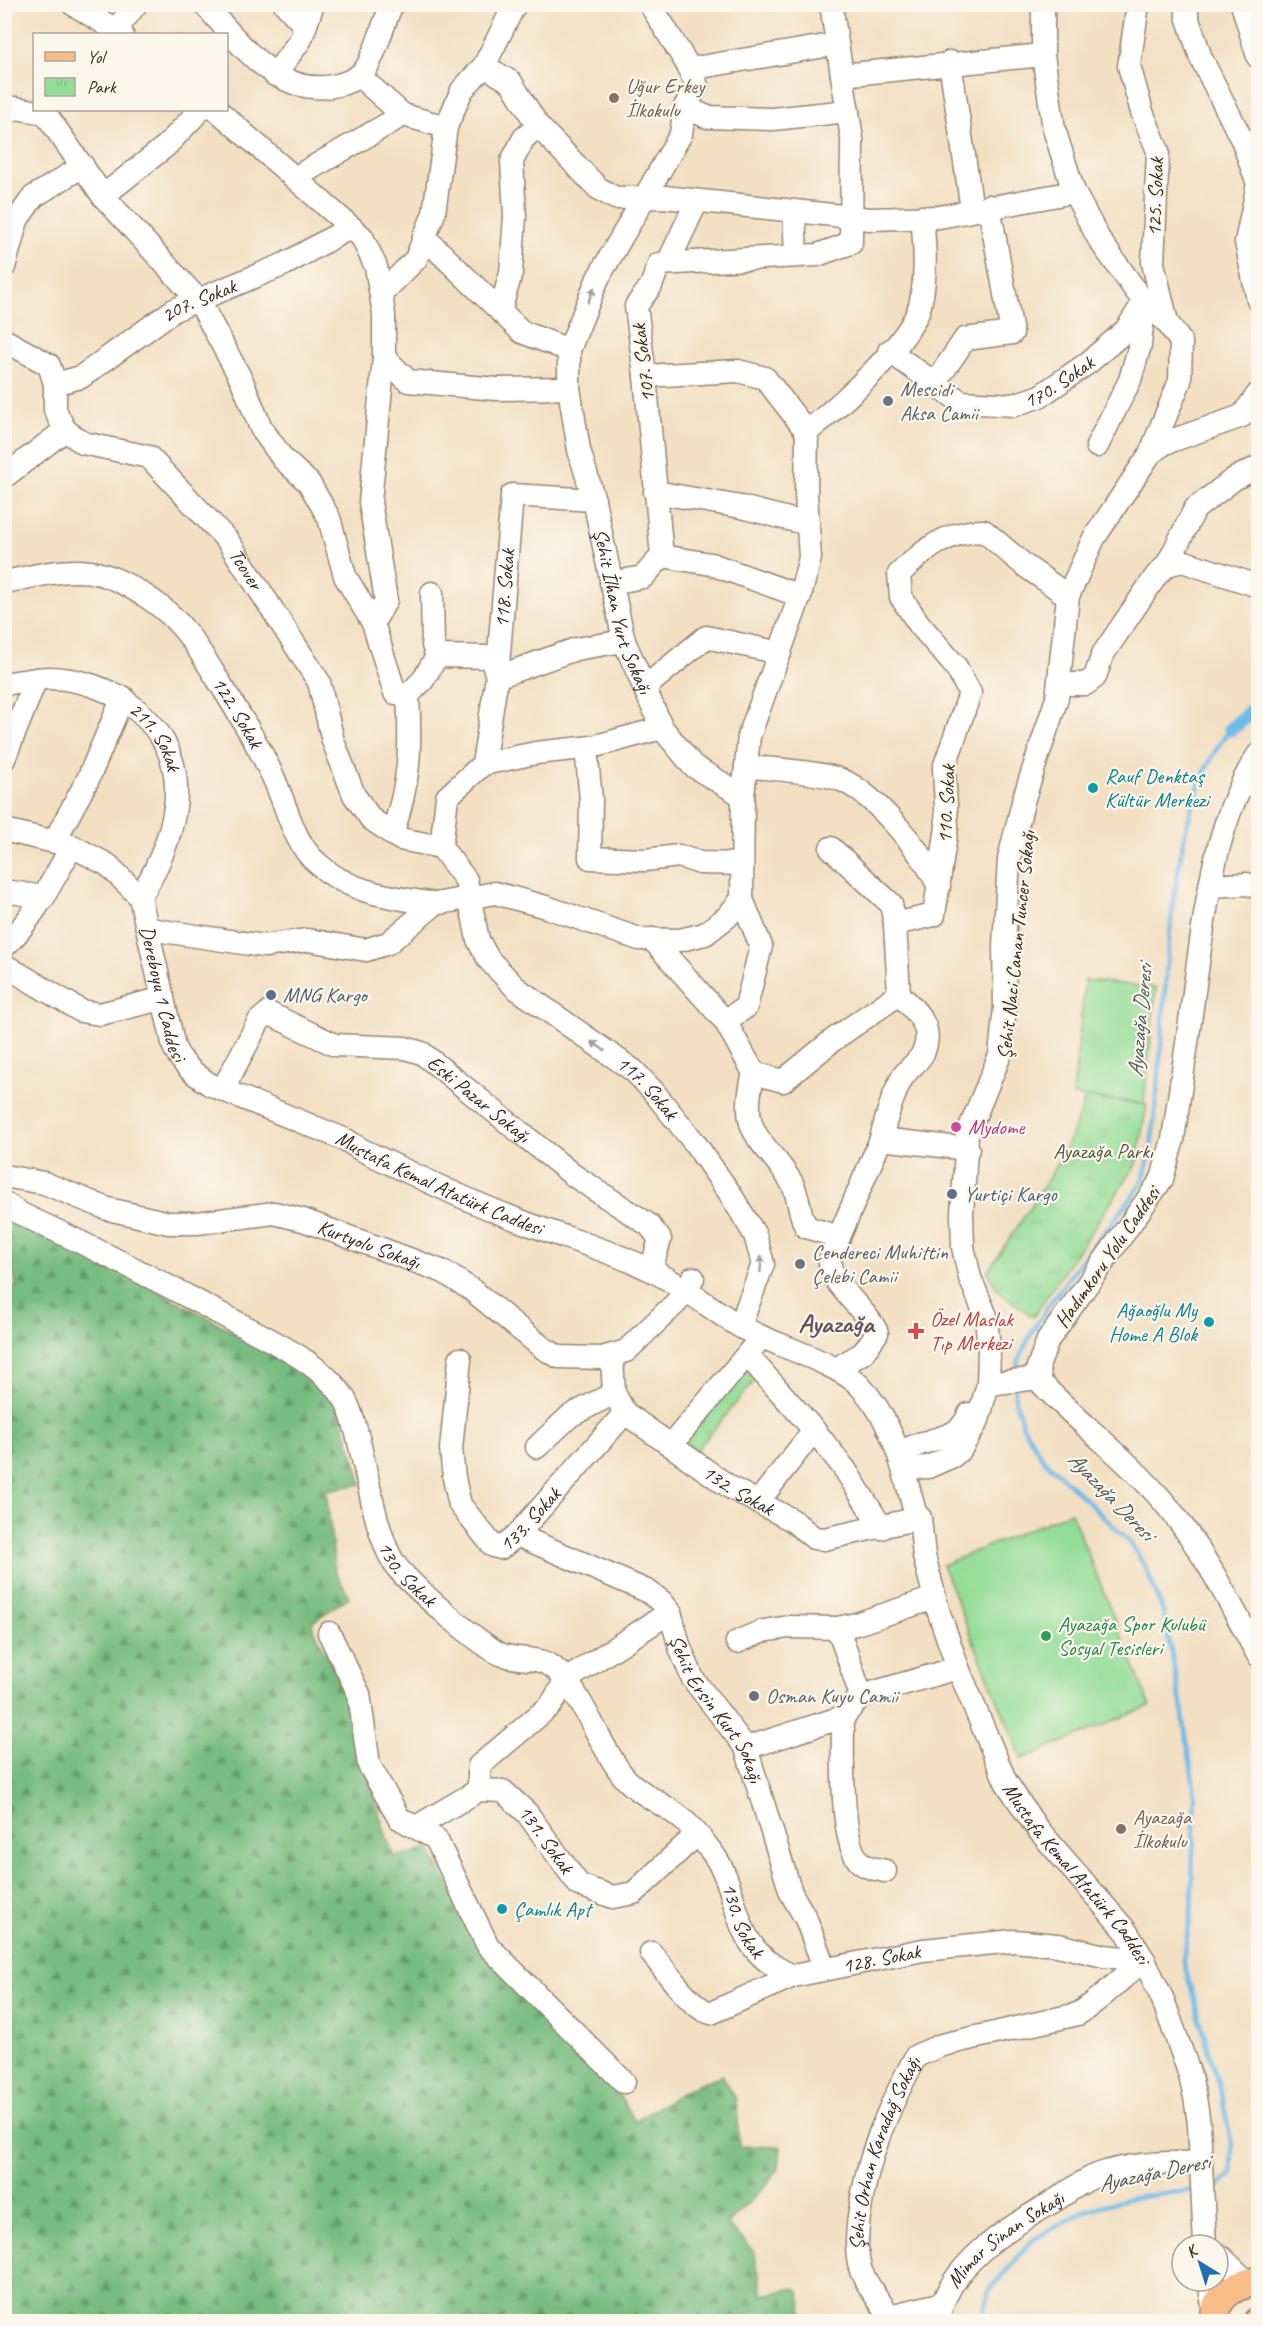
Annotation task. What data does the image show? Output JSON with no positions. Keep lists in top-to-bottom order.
{
  "streets": {
    "street": [
      "125. Sokak",
      "207. Sokak",
      "107. Sokak",
      "170. Sokak",
      "Tcover",
      "118. Sokak",
      "Şehit İlhan Yurt Sokağı",
      "122. Sokak",
      "211. Sokak",
      "110. Sokak",
      "Şehit Naci Canan Tuncer Sokağı",
      "Dereboyu 1 Caddesi",
      "117. Sokak",
      "Eski Pazar Sokağı",
      "Mustafa Kemal Atatürk Caddesi",
      "Kurtyolu Sokağı",
      "Hadımkoru Yolu Caddesi",
      "132. Sokak",
      "133. Sokak",
      "130. Sokak",
      "Şehit Ersin Kurt Sokağı",
      "131. Sokak",
      "128. Sokak",
      "Şehit Orhan Karadağ Sokağı",
      "Mimar Sinan Sokağı"
    ]
  },
  "crossings": [
    ["Tcover", "117. Sokak"],
    ["118. Sokak", "Şehit İlhan Yurt Sokağı"],
    ["211. Sokak", "Dereboyu 1 Caddesi"],
    ["110. Sokak", "Şehit Naci Canan Tuncer Sokağı"],
    ["Şehit Naci Canan Tuncer Sokağı", "Mustafa Kemal Atatürk Caddesi"],
    ["Dereboyu 1 Caddesi", "Eski Pazar Sokağı"],
    ["Dereboyu 1 Caddesi", "Mustafa Kemal Atatürk Caddesi"],
    ["117. Sokak", "Mustafa Kemal Atatürk Caddesi"],
    ["Eski Pazar Sokağı", "Mustafa Kemal Atatürk Caddesi"],
    ["Mustafa Kemal Atatürk Caddesi", "132. Sokak"],
    ["Mustafa Kemal Atatürk Caddesi", "128. Sokak"],
    ["Mustafa Kemal Atatürk Caddesi", "Şehit Orhan Karadağ Sokağı"],
    ["Mustafa Kemal Atatürk Caddesi", "Mimar Sinan Sokağı"],
    ["Kurtyolu Sokağı", "132. Sokak"],
    ["132. Sokak", "133. Sokak"],
    ["133. Sokak", "Şehit Ersin Kurt Sokağı"],
    ["130. Sokak", "131. Sokak"],
    ["130. Sokak", "128. Sokak"],
    ["Şehit Ersin Kurt Sokağı", "128. Sokak"],
    ["128. Sokak", "Şehit Orhan Karadağ Sokağı"]
  ],
  "districts": ["Ayazağa"],
  "water": ["Ayazağa Deresi"],
  "parks": ["Ayazağa Parkı"],
  "places": {
    "other": [
      "Uğur Erkey İlkokulu",
      "Mescidi Aksa Camii",
      "Rauf Denktaş Kültür Merkezi",
      "MNG Kargo",
      "Mydome",
      "Yurtiçi Kargo",
      "Cendereci Muhittin Çelebi Camii",
      "Ağaoğlu My Home A Blok",
      "Ayazağa Spor Kulubü Sosyal Tesisleri",
      "Osman Kuyu Camii",
      "Ayazağa İlkokulu",
      "Çamlık Apt"
    ],
    "health": ["Özel Maslak Tıp Merkezi"]
  },
  "legend": ["Yol", "Park"],
  "north": "top left"
}
